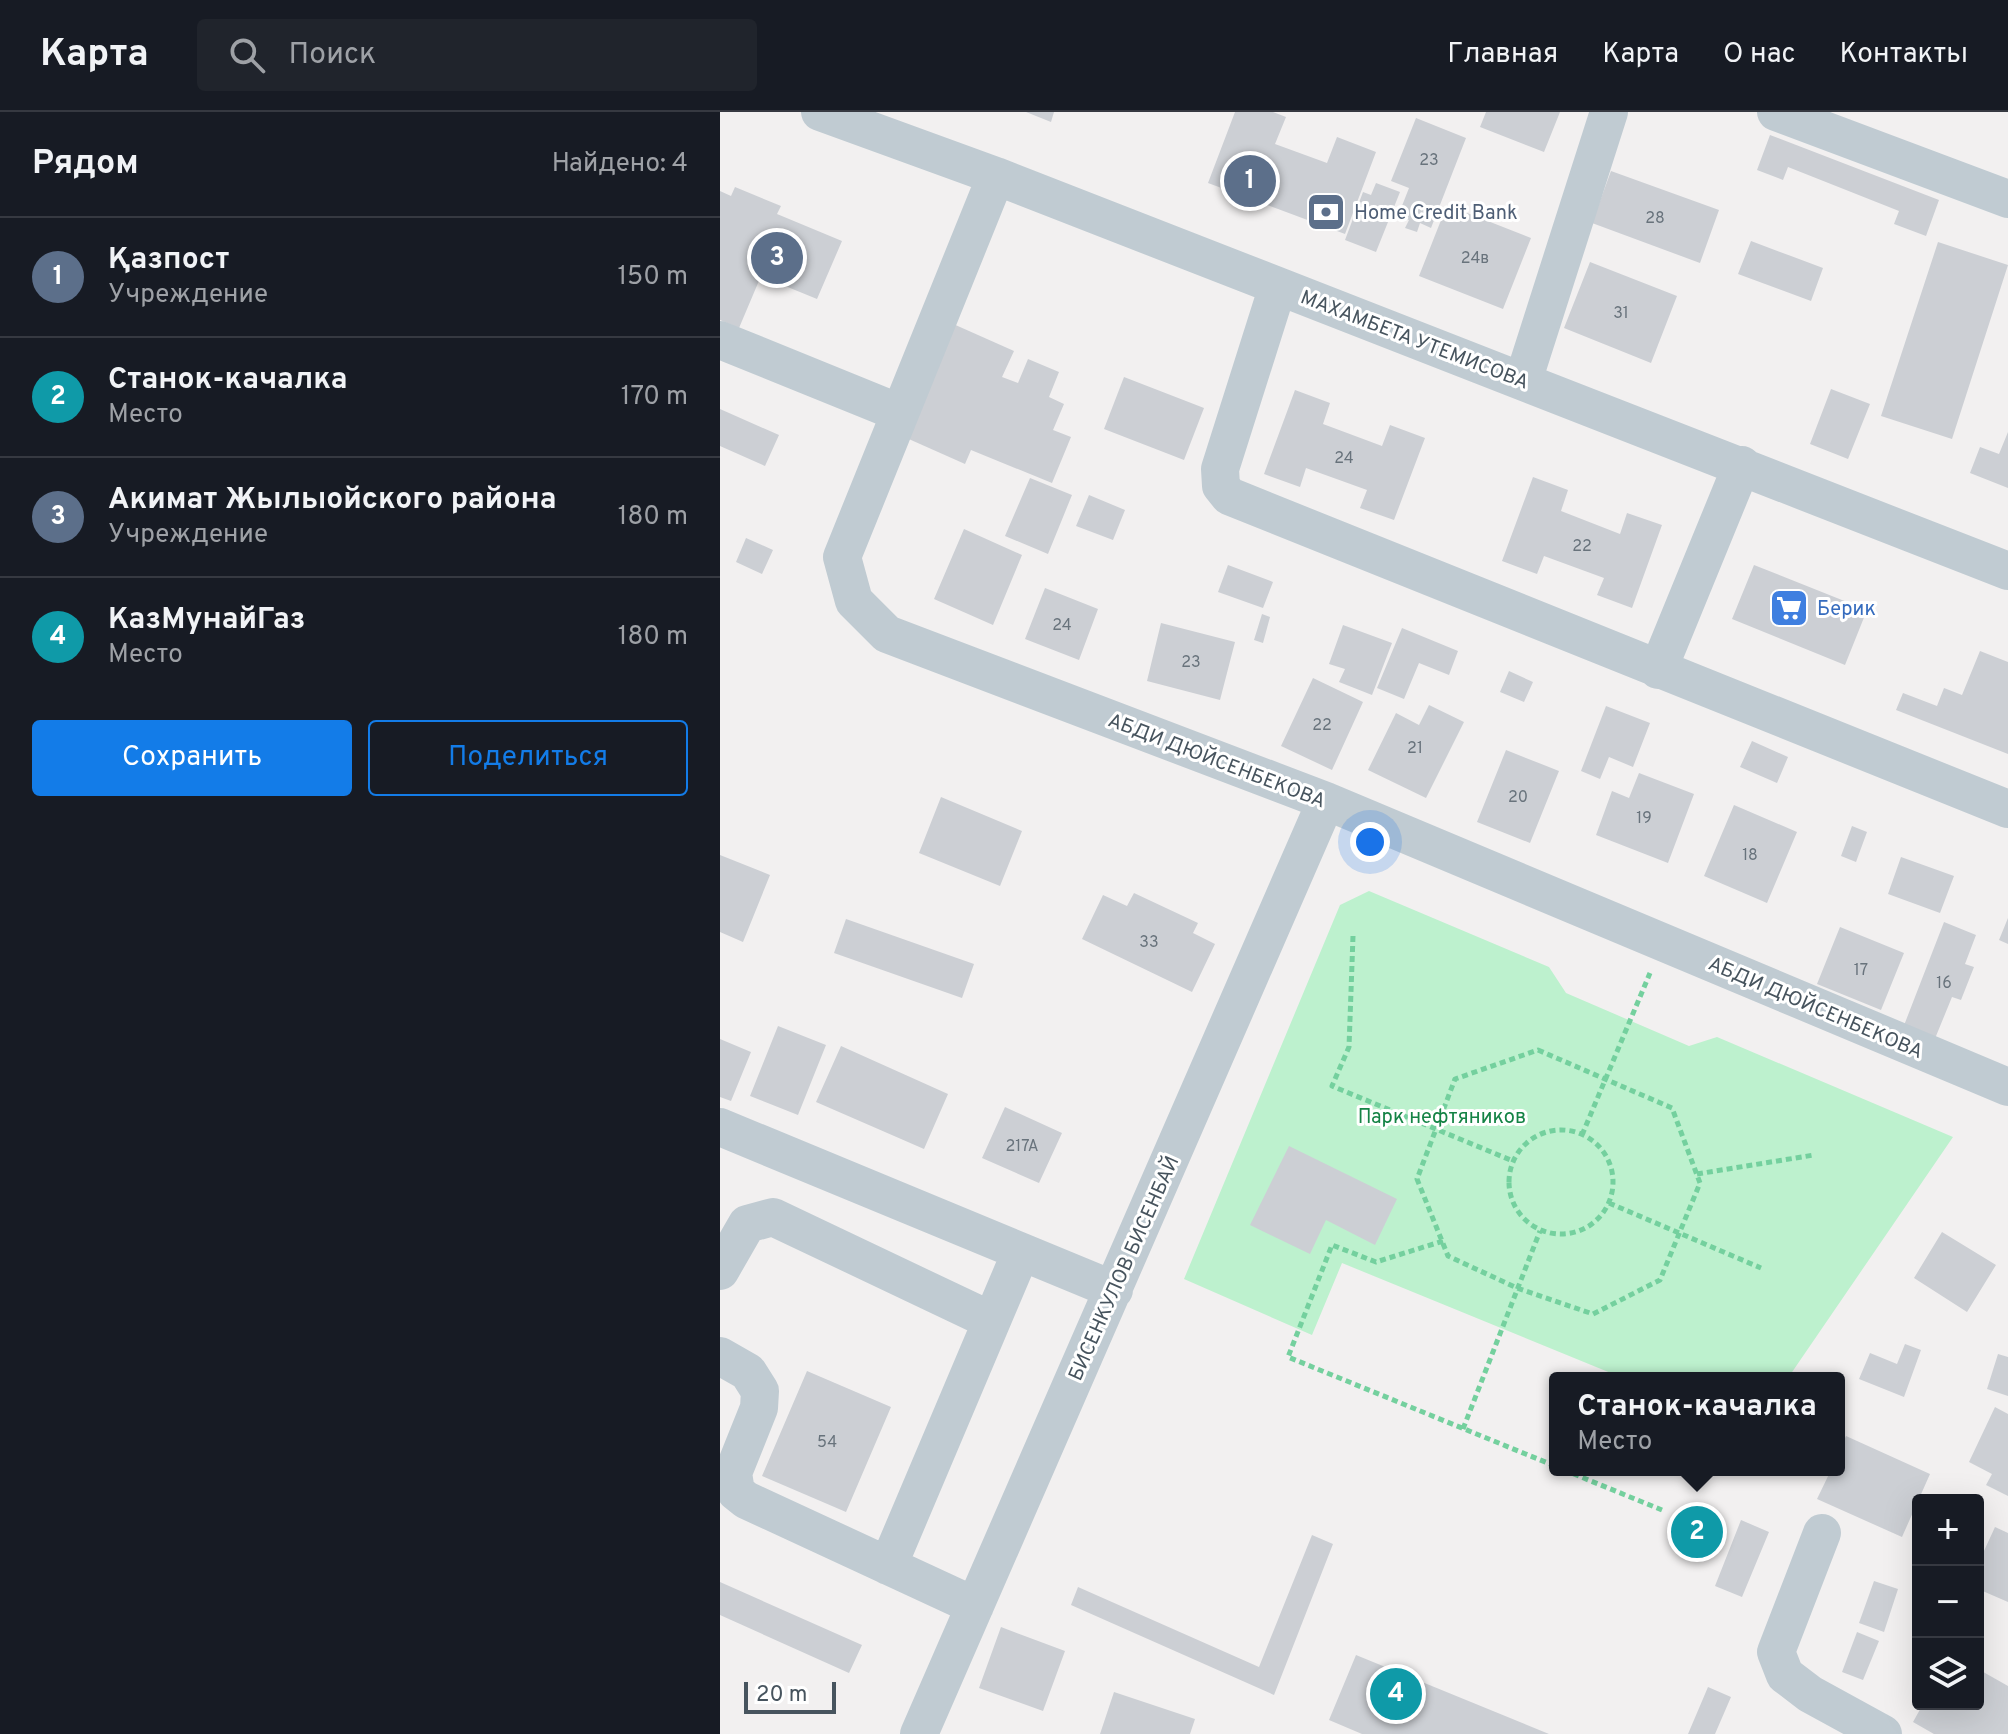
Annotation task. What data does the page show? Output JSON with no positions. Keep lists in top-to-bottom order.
{
  "streets": {
    "street": ["МАХАМБЕТА УТЕМИСОВА", "АБДИ ДЮЙСЕНБЕКОВА", "БИСЕНКУЛОВ БИСЕНБАЙ"]
  },
  "crossings": [
    ["МАХАМБЕТА УТЕМИСОВА", "АБДИ ДЮЙСЕНБЕКОВА"],
    ["АБДИ ДЮЙСЕНБЕКОВА", "БИСЕНКУЛОВ БИСЕНБАЙ"]
  ],
  "parks": ["Парк нефтяников"],
  "places": {
    "bank": ["Home Credit Bank"],
    "supermarket": ["Берик"]
  },
  "house_numbers": [
    "23",
    "28",
    "24в",
    "31",
    "24",
    "22",
    "24",
    "23",
    "22",
    "21",
    "20",
    "19",
    "18",
    "33",
    "17",
    "16",
    "217А",
    "54"
  ],
  "scale_bar": "20 m",
  "page": {
    "header": "Карта",
    "search": "Поиск",
    "nav": [
      "Главная",
      "Карта",
      "О нас",
      "Контакты"
    ],
    "heading": ["Рядом", "Найдено: 4"],
    "pins": [
      "1",
      "3",
      "2",
      "4"
    ],
    "list": [
      {
        "mark": "1",
        "name": "Қазпост",
        "note": "Учреждение",
        "value": "150 m"
      },
      {
        "mark": "2",
        "name": "Станок-качалка",
        "note": "Место",
        "value": "170 m"
      },
      {
        "mark": "3",
        "name": "Акимат Жылыойского района",
        "note": "Учреждение",
        "value": "180 m"
      },
      {
        "mark": "4",
        "name": "КазМунайГаз",
        "note": "Место",
        "value": "180 m"
      }
    ],
    "buttons": ["Сохранить", "Поделиться"],
    "popup": ["Станок-качалка", "Место"],
    "map_buttons": ["+", "−"],
    "scale": "20 m"
  }
}
